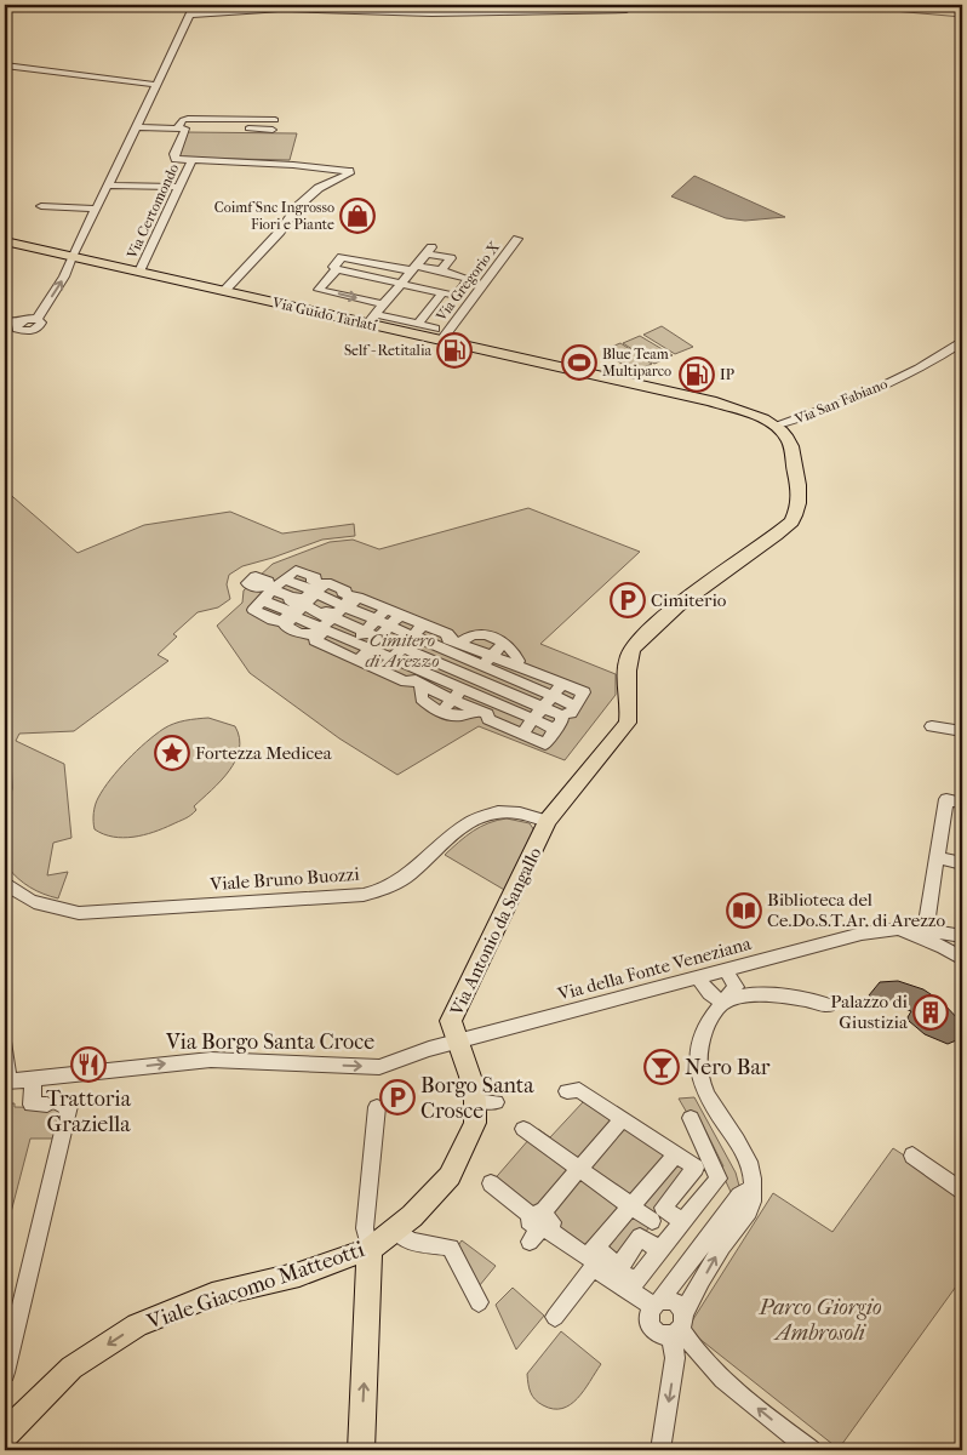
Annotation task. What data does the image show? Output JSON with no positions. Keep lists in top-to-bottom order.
{
  "streets": {
    "main road": [
      "Via Guido Tarlati",
      "Via San Fabiano",
      "Via Antonio da Sangallo",
      "Viale Giacomo Matteotti"
    ],
    "street": [
      "Via Certomondo",
      "Via Gregorio X",
      "Viale Bruno Buozzi",
      "Via della Fonte Veneziana",
      "Via Borgo Santa Croce"
    ]
  },
  "crossings": [
    ["Via Certomondo", "Via Guido Tarlati"],
    ["Via Gregorio X", "Via Guido Tarlati"],
    ["Via Guido Tarlati", "Via San Fabiano"],
    ["Via San Fabiano", "Via Antonio da Sangallo"],
    ["Viale Bruno Buozzi", "Via Antonio da Sangallo"],
    ["Via Antonio da Sangallo", "Via della Fonte Veneziana"],
    ["Via Antonio da Sangallo", "Via Borgo Santa Croce"],
    ["Via Antonio da Sangallo", "Viale Giacomo Matteotti"],
    ["Via della Fonte Veneziana", "Via Borgo Santa Croce"],
    ["Via della Fonte Veneziana", "Viale Giacomo Matteotti"],
    ["Via Borgo Santa Croce", "Viale Giacomo Matteotti"]
  ],
  "one_way": ["Via Borgo Santa Croce", "Viale Giacomo Matteotti"],
  "parks": ["Cimitero di Arezzo", "Parco Giorgio Ambrosoli"],
  "places": {
    "shop": ["Coimf Snc Ingrosso Fiori e Piante"],
    "fuel station": ["Self - Retitalia", "IP"],
    "sports": ["Blue Team Multiparco"],
    "parking": ["Cimiterio", "Borgo Santa Crosce"],
    "place": ["Fortezza Medicea"],
    "library": ["Biblioteca del Ce.Do.S.T.Ar. di Arezzo"],
    "building": ["Palazzo di Giustizia"],
    "restaurant": ["Trattoria Graziella"],
    "bar": ["Nero Bar"]
  }
}
